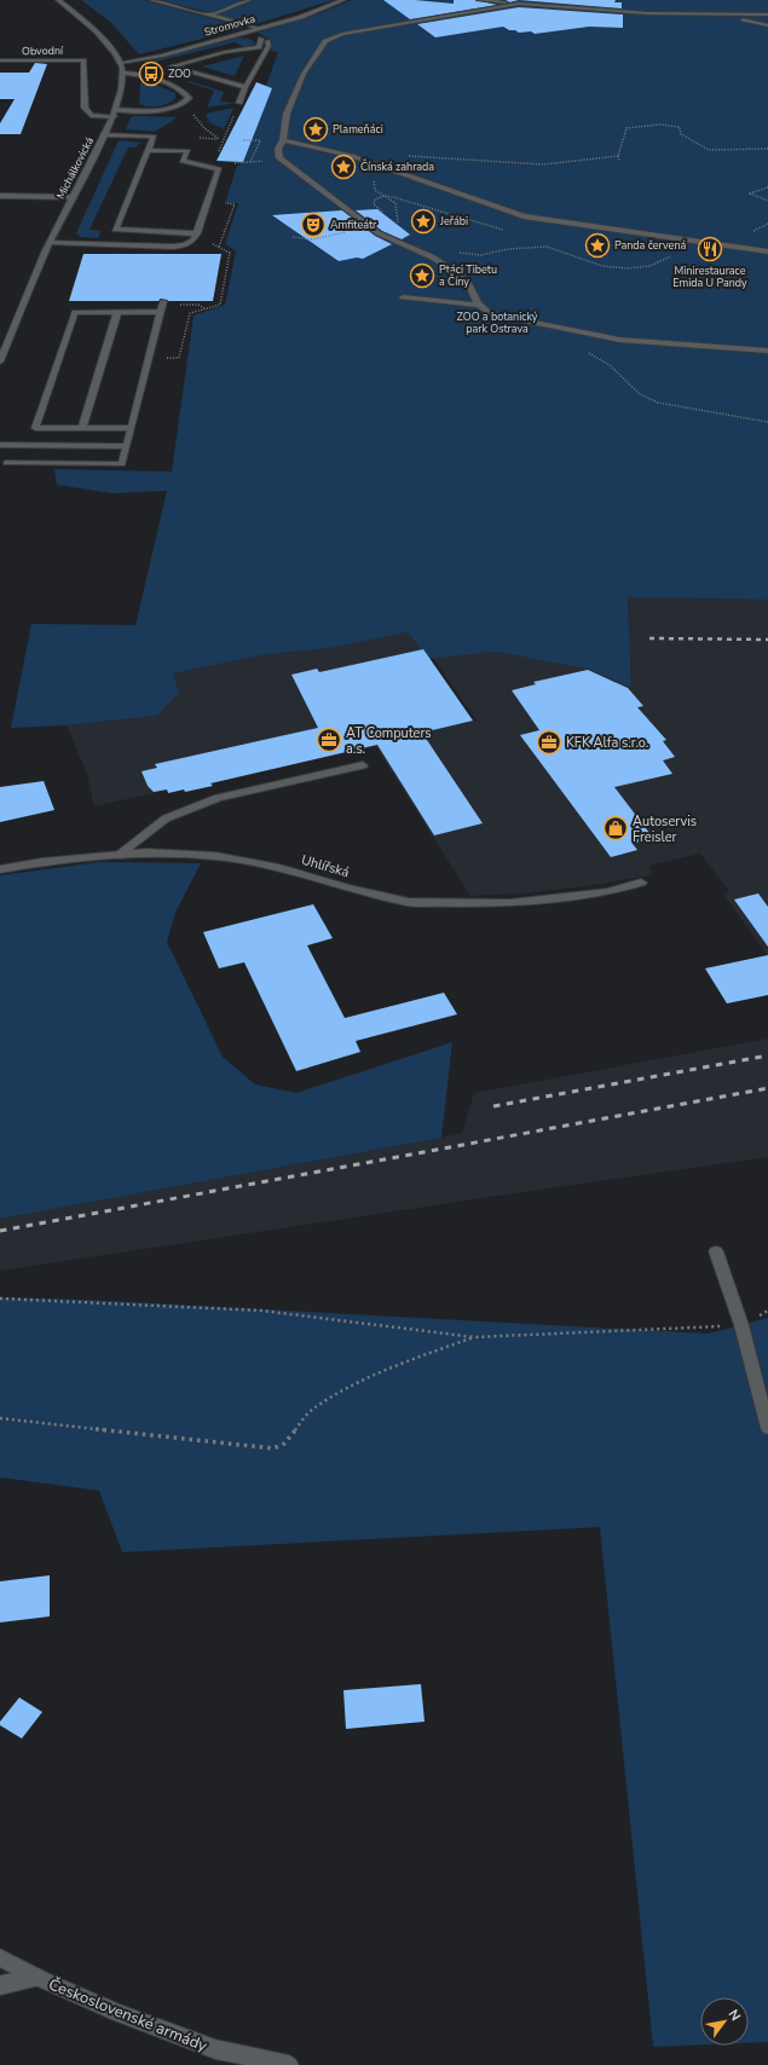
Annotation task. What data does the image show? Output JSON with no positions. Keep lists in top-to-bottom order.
{
  "streets": {
    "street": [
      "Stromovka",
      "Obvodní",
      "Michálkovická",
      "Uhlířská",
      "Československé armády"
    ]
  },
  "crossings": [
    ["Stromovka", "Michálkovická"],
    ["Obvodní", "Michálkovická"]
  ],
  "parks": ["ZOO a botanický park Ostrava"],
  "places": {
    "bus stop": ["ZOO"],
    "place": [
      "Plameňáci",
      "Čínská zahrada",
      "Jeřábi",
      "Panda červená",
      "Ptáci Tibetu a Číny"
    ],
    "theatre": ["Amfiteátr"],
    "restaurant": ["Minirestaurace Emida U Pandy"],
    "office": ["AT Computers a.s.", "KFK Alfa s.r.o."],
    "shop": ["Autoservis Freisler"]
  },
  "north": "top right"
}
